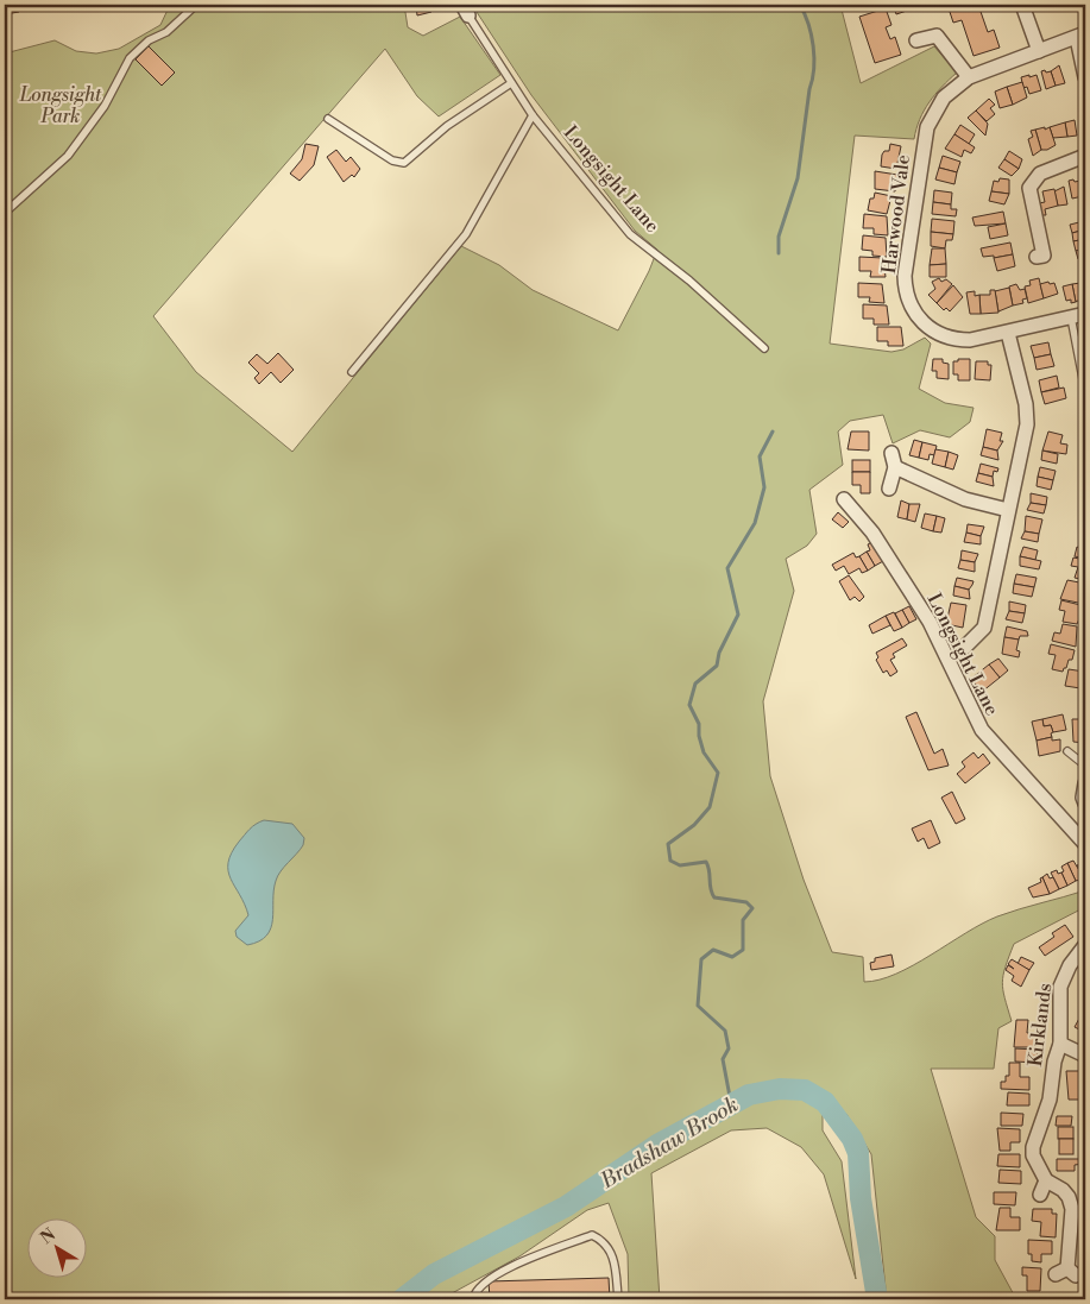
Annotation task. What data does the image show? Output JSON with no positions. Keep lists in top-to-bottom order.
{
  "streets": {
    "street": ["Longsight Lane", "Harwood Vale", "Kirklands"]
  },
  "water": ["Bradshaw Brook"],
  "parks": ["Longsight Park"],
  "north": "top left"
}
